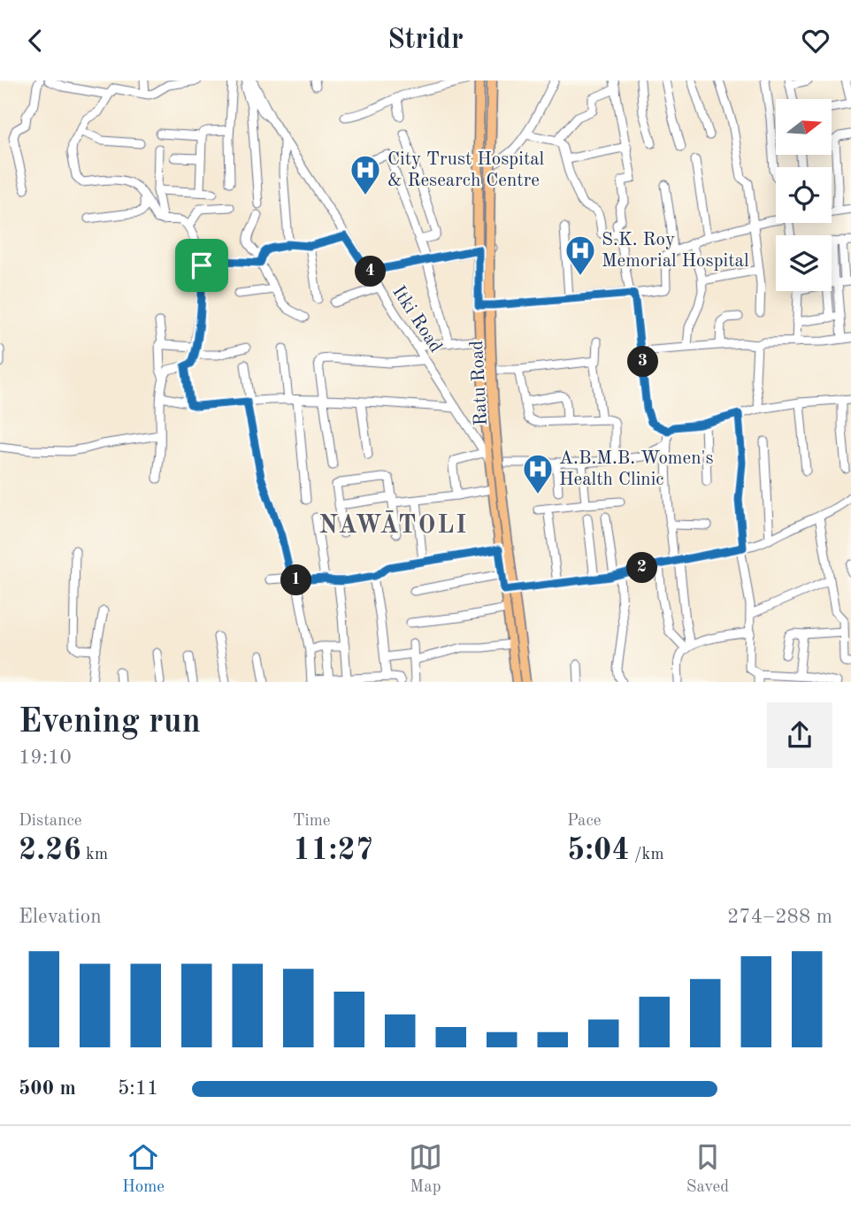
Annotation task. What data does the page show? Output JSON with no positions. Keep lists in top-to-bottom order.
{
  "streets": {
    "main road": ["Ratu Road"],
    "street": ["Itki Road"]
  },
  "crossings": [
    ["Itki Road", "Ratu Road"]
  ],
  "districts": ["NAWĀTOLI"],
  "places": {
    "hospital": ["City Trust Hospital & Research Centre", "S.K. Roy Memorial Hospital", "A.B.M.B. Women's Health Clinic"]
  },
  "north": "right",
  "page": {
    "header": "Stridr",
    "pins": [
      "4",
      "3",
      "2",
      "1"
    ],
    "heading": ["Evening run", "19:10"],
    "stats": [
      ["Distance", "2.26 km"],
      ["Time", "11:27"],
      ["Pace", "5:04 /km"]
    ],
    "chart": ["Elevation", "274–288 m"],
    "list": [
      {
        "name": "500 m",
        "note": "5:11"
      }
    ],
    "tabs": ["Home", "Map", "Saved"]
  }
}
